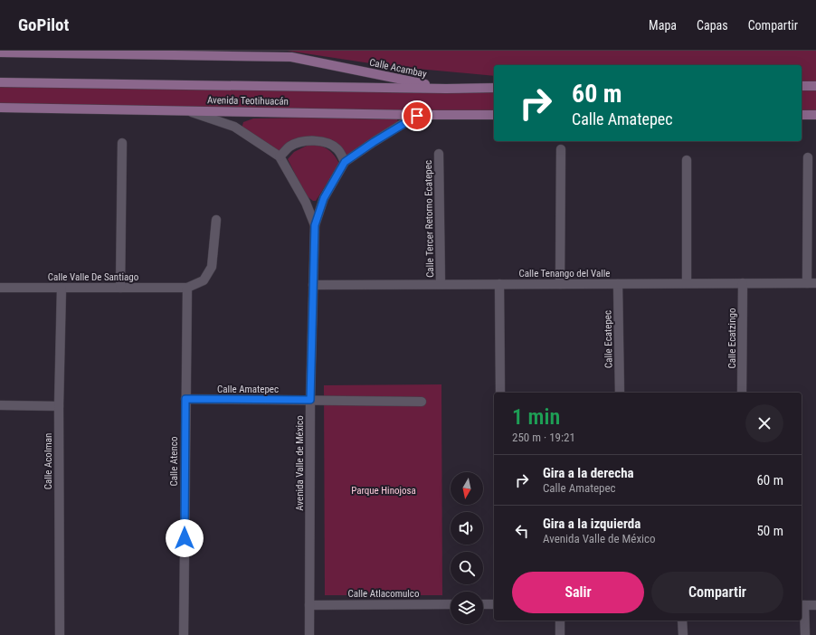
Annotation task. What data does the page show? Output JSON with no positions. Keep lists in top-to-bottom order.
{
  "streets": {
    "main road": ["Calle Acambay", "Avenida Teotihuacán"],
    "street": [
      "Calle Tercer Retorno Ecatepec",
      "Calle Tenango del Valle",
      "Calle Valle De Santiago",
      "Calle Ecatzingo",
      "Calle Ecatepec",
      "Calle Amatepec",
      "Calle Acolman",
      "Calle Atenco",
      "Avenida Valle de México",
      "Calle Atlacomulco"
    ]
  },
  "crossings": [
    ["Calle Acambay", "Avenida Teotihuacán"],
    ["Avenida Teotihuacán", "Avenida Valle de México"],
    ["Calle Tercer Retorno Ecatepec", "Calle Tenango del Valle"],
    ["Calle Tenango del Valle", "Calle Ecatzingo"],
    ["Calle Tenango del Valle", "Calle Ecatepec"],
    ["Calle Tenango del Valle", "Avenida Valle de México"],
    ["Calle Valle De Santiago", "Calle Acolman"],
    ["Calle Valle De Santiago", "Calle Atenco"],
    ["Calle Amatepec", "Calle Atenco"],
    ["Calle Amatepec", "Avenida Valle de México"],
    ["Avenida Valle de México", "Calle Atlacomulco"]
  ],
  "parks": ["Parque Hinojosa"],
  "north": "bottom",
  "page": {
    "header": "GoPilot",
    "nav": ["Mapa", "Capas", "Compartir"],
    "turn": ["60 m", "Calle Amatepec"],
    "heading": ["1 min", "250 m · 19:21"],
    "list": [
      {
        "name": "Gira a la derecha",
        "note": "Calle Amatepec",
        "value": "60 m"
      },
      {
        "name": "Gira a la izquierda",
        "note": "Avenida Valle de México",
        "value": "50 m"
      }
    ],
    "buttons": ["Salir", "Compartir"]
  }
}
